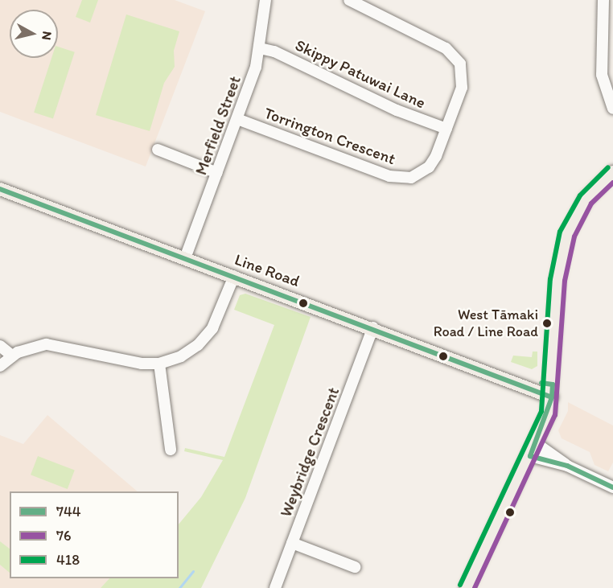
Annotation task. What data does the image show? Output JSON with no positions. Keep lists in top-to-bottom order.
{
  "streets": {
    "main road": ["Line Road"],
    "street": [
      "Skippy Patuwai Lane",
      "Merfield Street",
      "Torrington Crescent",
      "Weybridge Crescent"
    ]
  },
  "crossings": [
    ["Skippy Patuwai Lane", "Merfield Street"],
    ["Skippy Patuwai Lane", "Torrington Crescent"],
    ["Merfield Street", "Torrington Crescent"],
    ["Merfield Street", "Line Road"],
    ["Line Road", "Weybridge Crescent"]
  ],
  "places": ["West Tāmaki Road / Line Road"],
  "lines": ["transit line 418", "transit line 76", "transit line 744"],
  "legend": ["744", "76", "418"],
  "north": "right"
}
